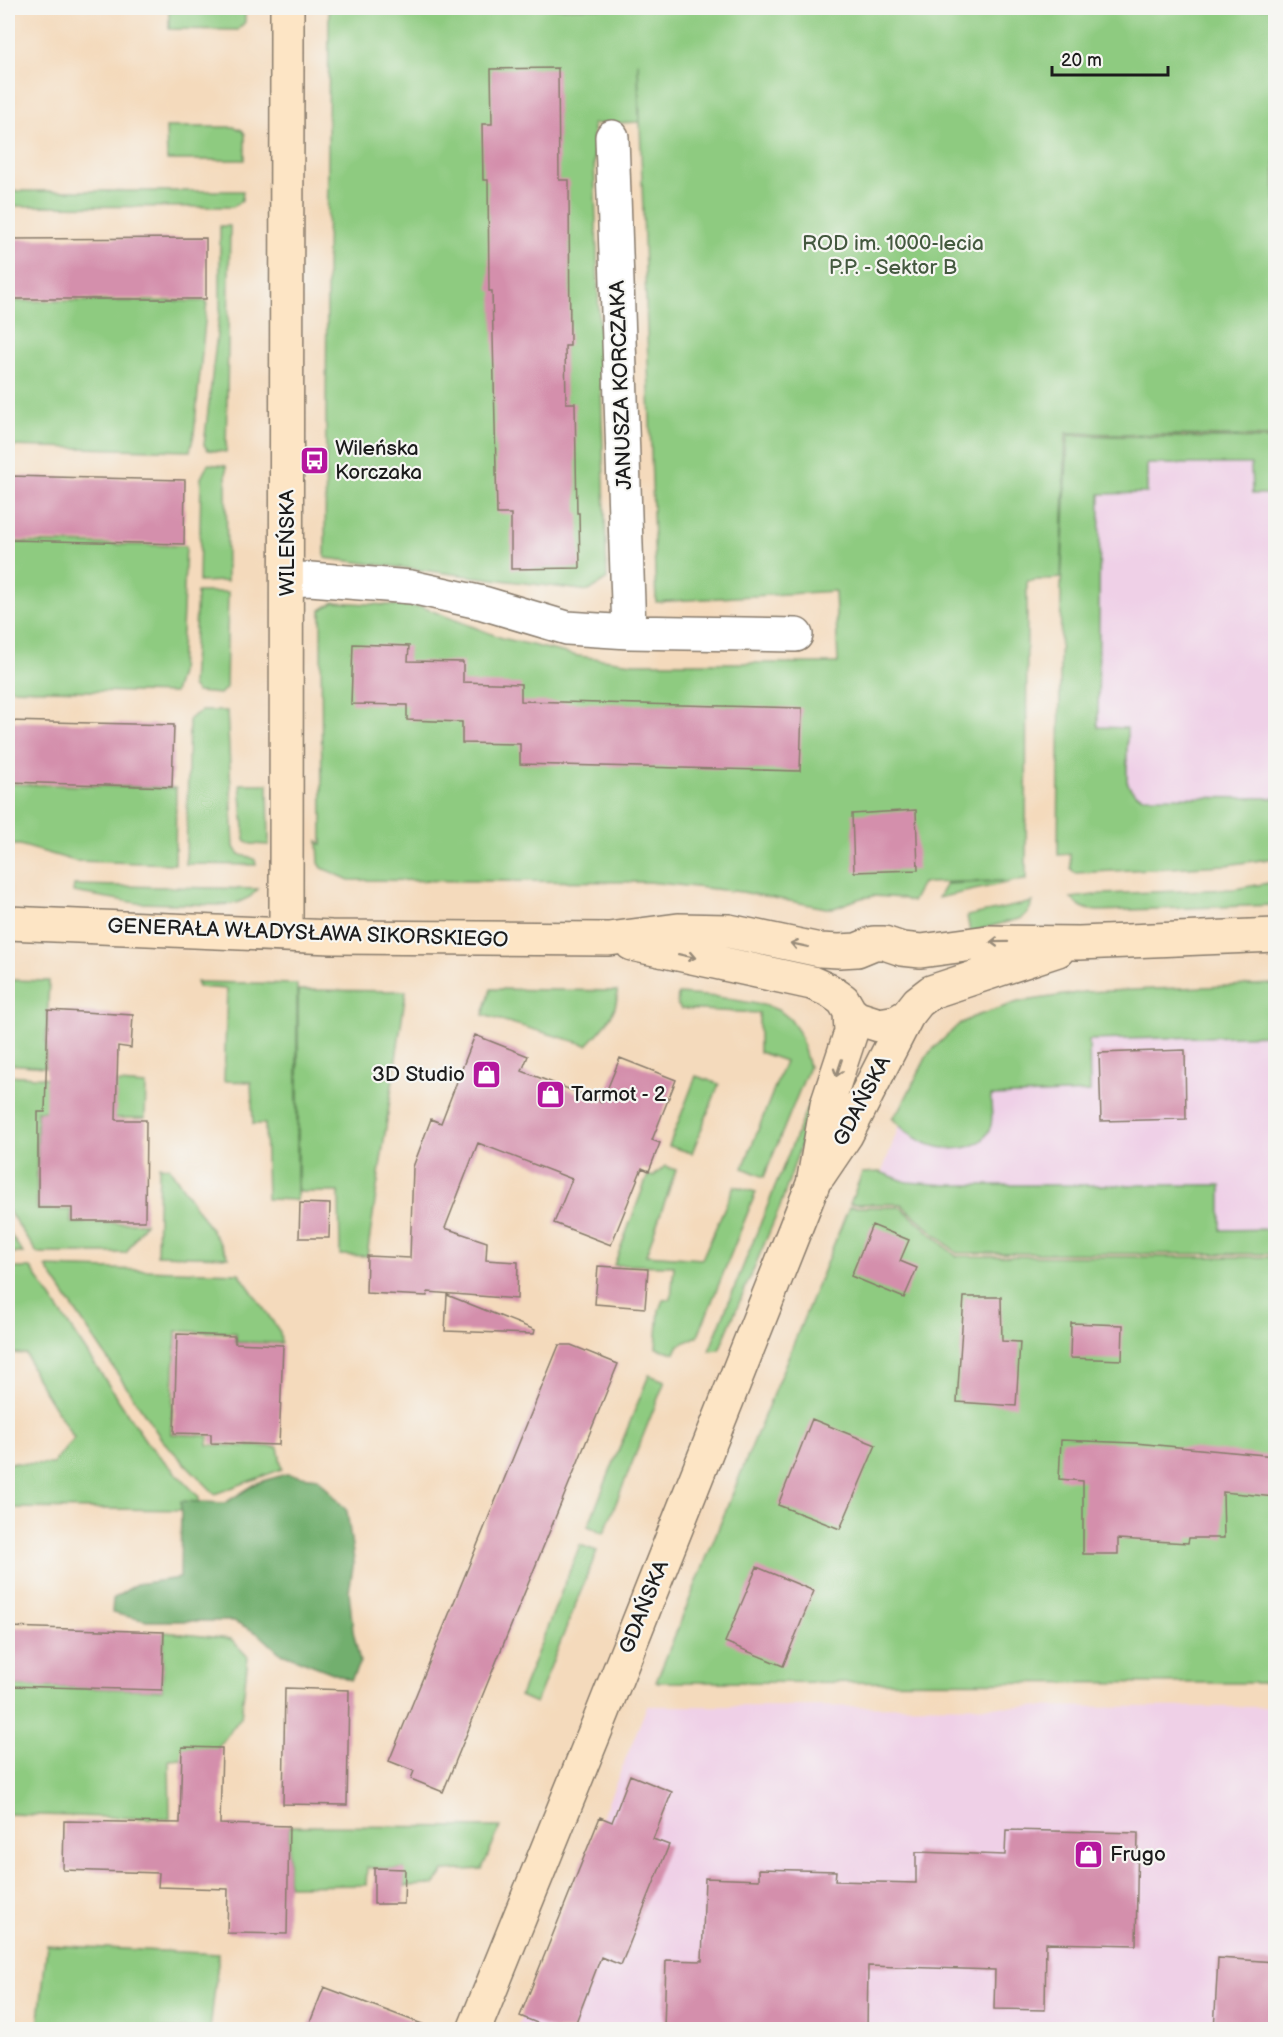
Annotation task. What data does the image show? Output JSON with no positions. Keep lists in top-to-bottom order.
{
  "streets": {
    "street": [
      "JANUSZA KORCZAKA",
      "WILEŃSKA",
      "GENERAŁA WŁADYSŁAWA SIKORSKIEGO",
      "GDAŃSKA"
    ]
  },
  "crossings": [
    ["WILEŃSKA", "GENERAŁA WŁADYSŁAWA SIKORSKIEGO"],
    ["GENERAŁA WŁADYSŁAWA SIKORSKIEGO", "GDAŃSKA"]
  ],
  "parks": ["ROD im. 1000-lecia P.P. - Sektor B"],
  "places": {
    "bus stop": ["Wileńska Korczaka"],
    "shop": ["3D Studio", "Tarmot - 2", "Frugo"]
  },
  "scale_bar": "20 m"
}
